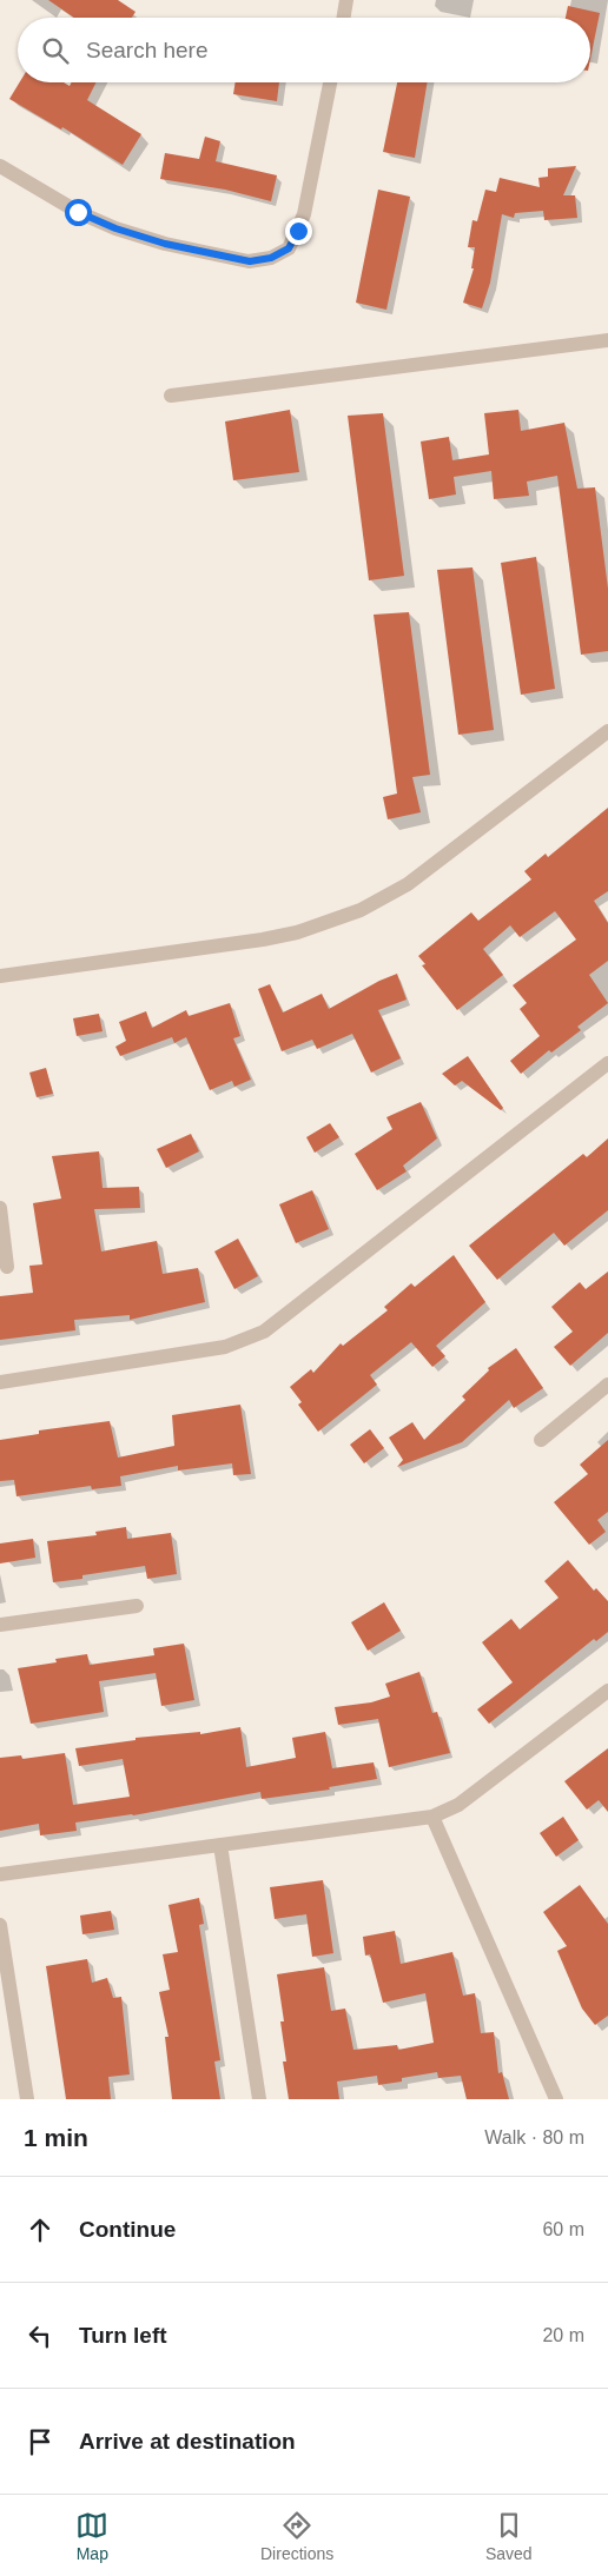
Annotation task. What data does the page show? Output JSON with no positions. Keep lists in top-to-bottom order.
{
  "page": {
    "search": "Search here",
    "heading": ["1 min", "Walk · 80 m"],
    "list": [
      ["Continue", "60 m"],
      ["Turn left", "20 m"],
      "Arrive at destination"
    ],
    "nav": ["Map", "Directions", "Saved"]
  }
}
